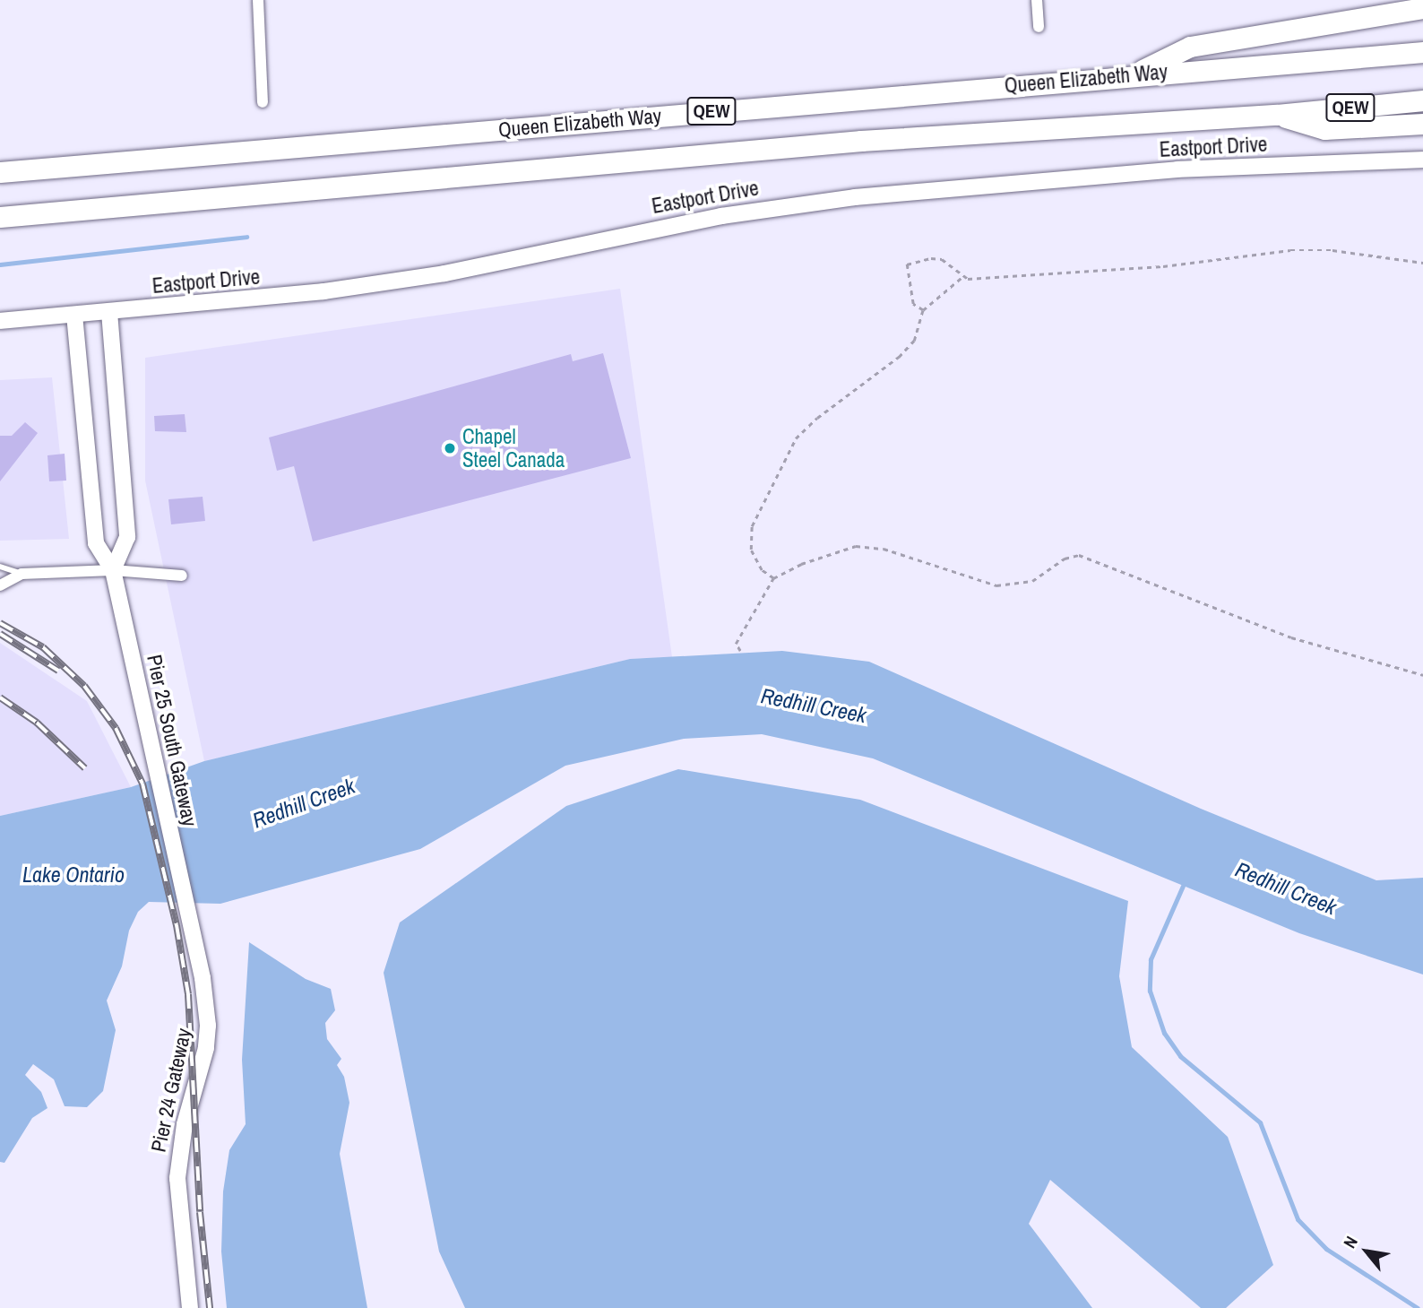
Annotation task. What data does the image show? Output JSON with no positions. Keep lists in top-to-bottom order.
{
  "streets": {
    "highway": ["Queen Elizabeth Way", "QEW"],
    "main road": ["Eastport Drive", "Pier 25 South Gateway", "Pier 24 Gateway"]
  },
  "crossings": [
    ["Eastport Drive", "Pier 25 South Gateway"],
    ["Pier 25 South Gateway", "Pier 24 Gateway"]
  ],
  "water": ["Redhill Creek", "Lake Ontario"],
  "places": ["Chapel Steel Canada"],
  "north": "top left"
}
